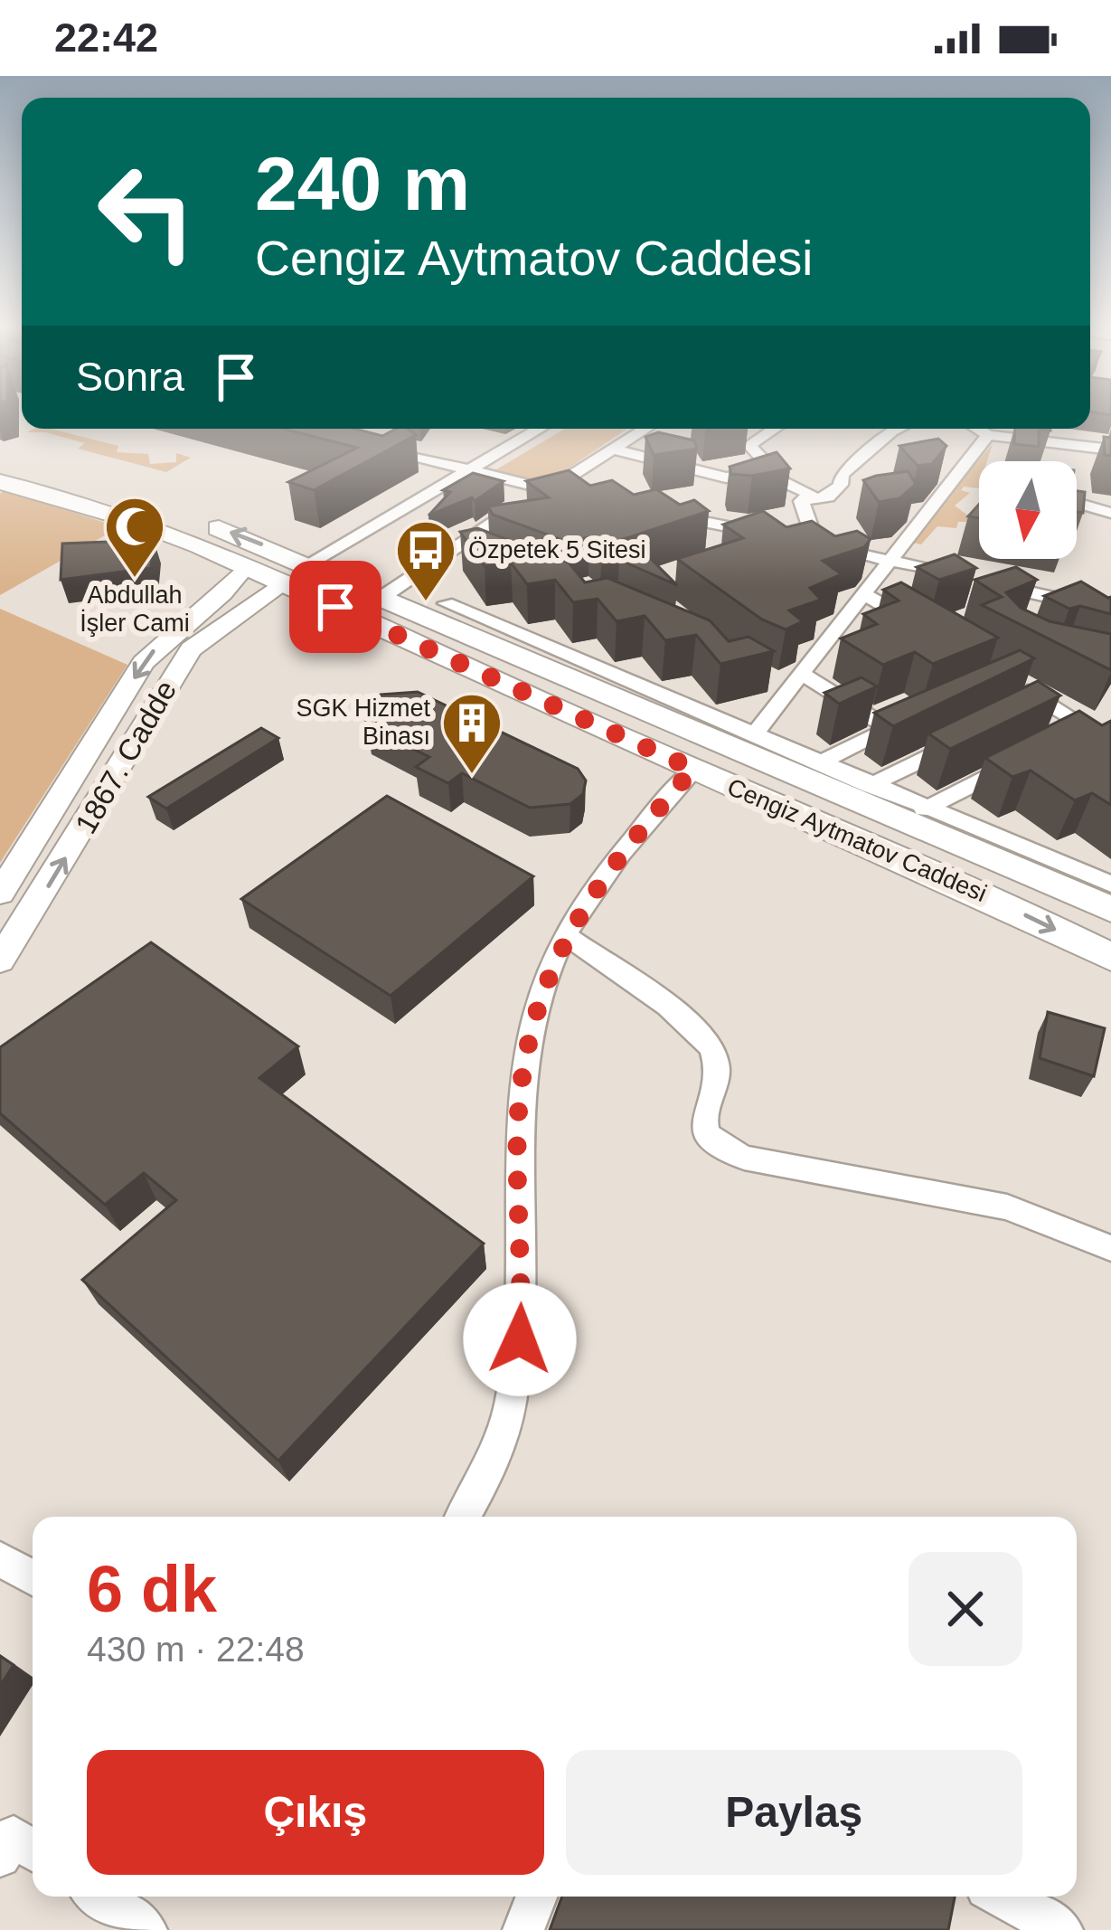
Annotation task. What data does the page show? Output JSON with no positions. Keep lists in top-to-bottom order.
{
  "streets": {
    "main road": ["Cengiz Aytmatov Caddesi"],
    "street": ["1867. Cadde"]
  },
  "crossings": [
    ["1867. Cadde", "Cengiz Aytmatov Caddesi"]
  ],
  "places": {
    "mosque": ["Abdullah İşler Cami"],
    "bus stop": ["Özpetek 5 Sitesi"],
    "building": ["SGK Hizmet Binası"]
  },
  "north": "bottom",
  "page": {
    "status": "22:42",
    "turn": ["240 m", "Cengiz Aytmatov Caddesi"],
    "then": "Sonra",
    "heading": ["6 dk", "430 m · 22:48"],
    "buttons": ["Çıkış", "Paylaş"]
  }
}
